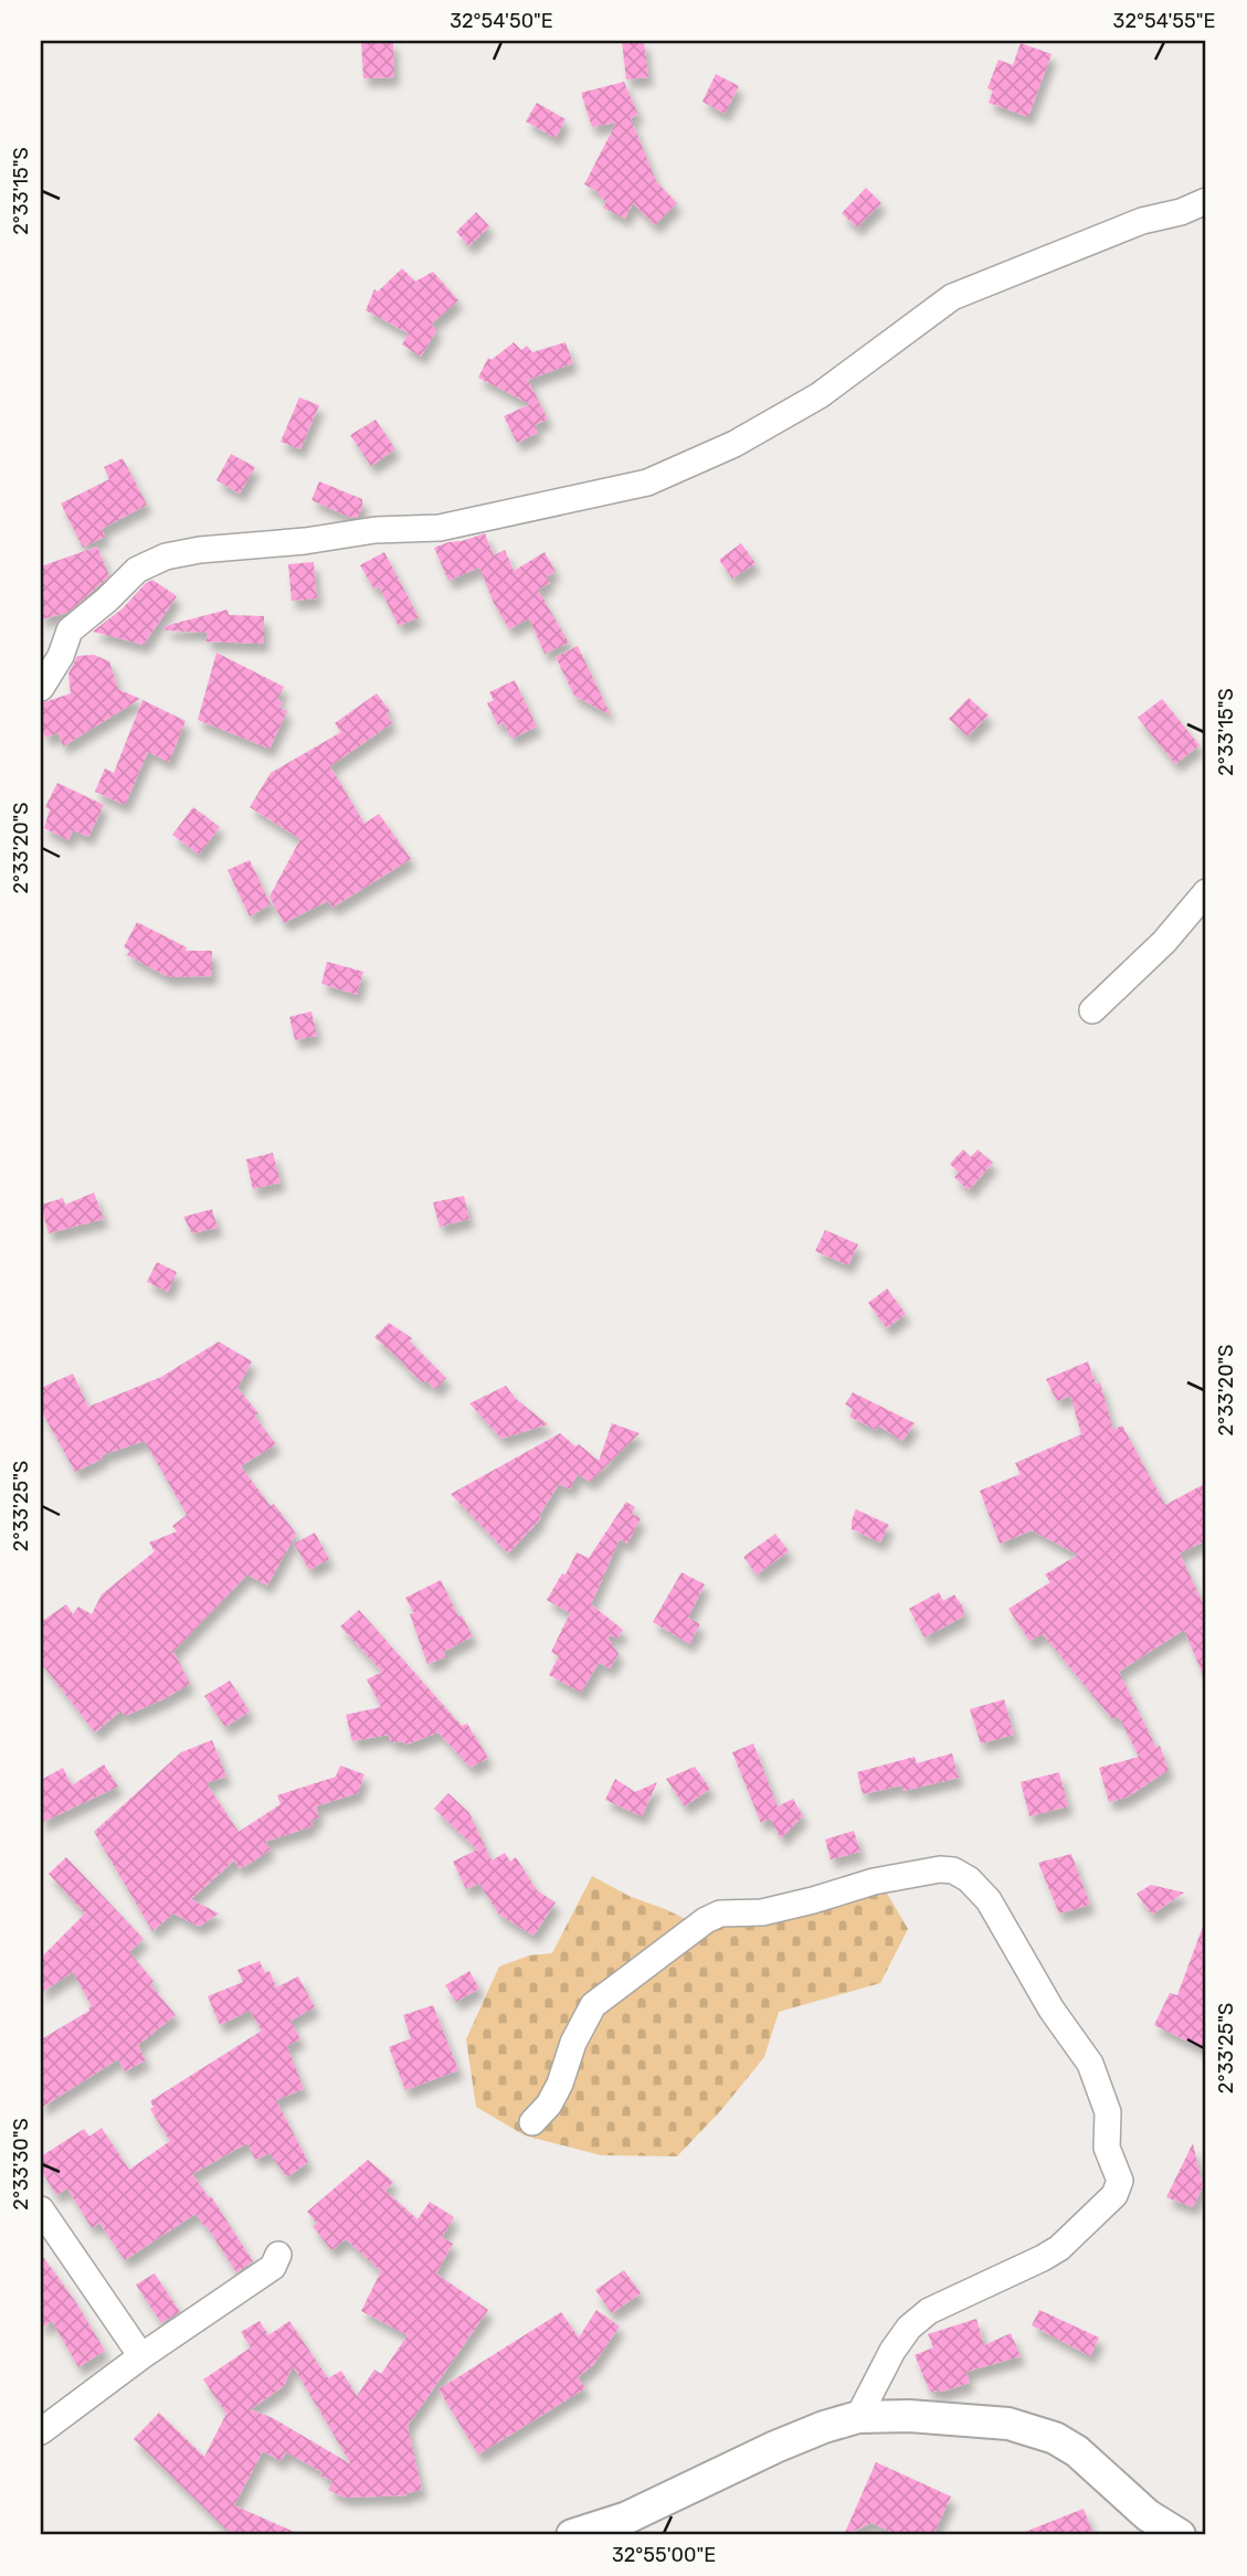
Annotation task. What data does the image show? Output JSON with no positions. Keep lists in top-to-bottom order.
{
  "coordinates": [
    "32°54'50\"E",
    "32°54'55\"E",
    "2°33'15\"S",
    "2°33'20\"S",
    "2°33'25\"S",
    "2°33'30\"S",
    "32°55'00\"E"
  ]
}
